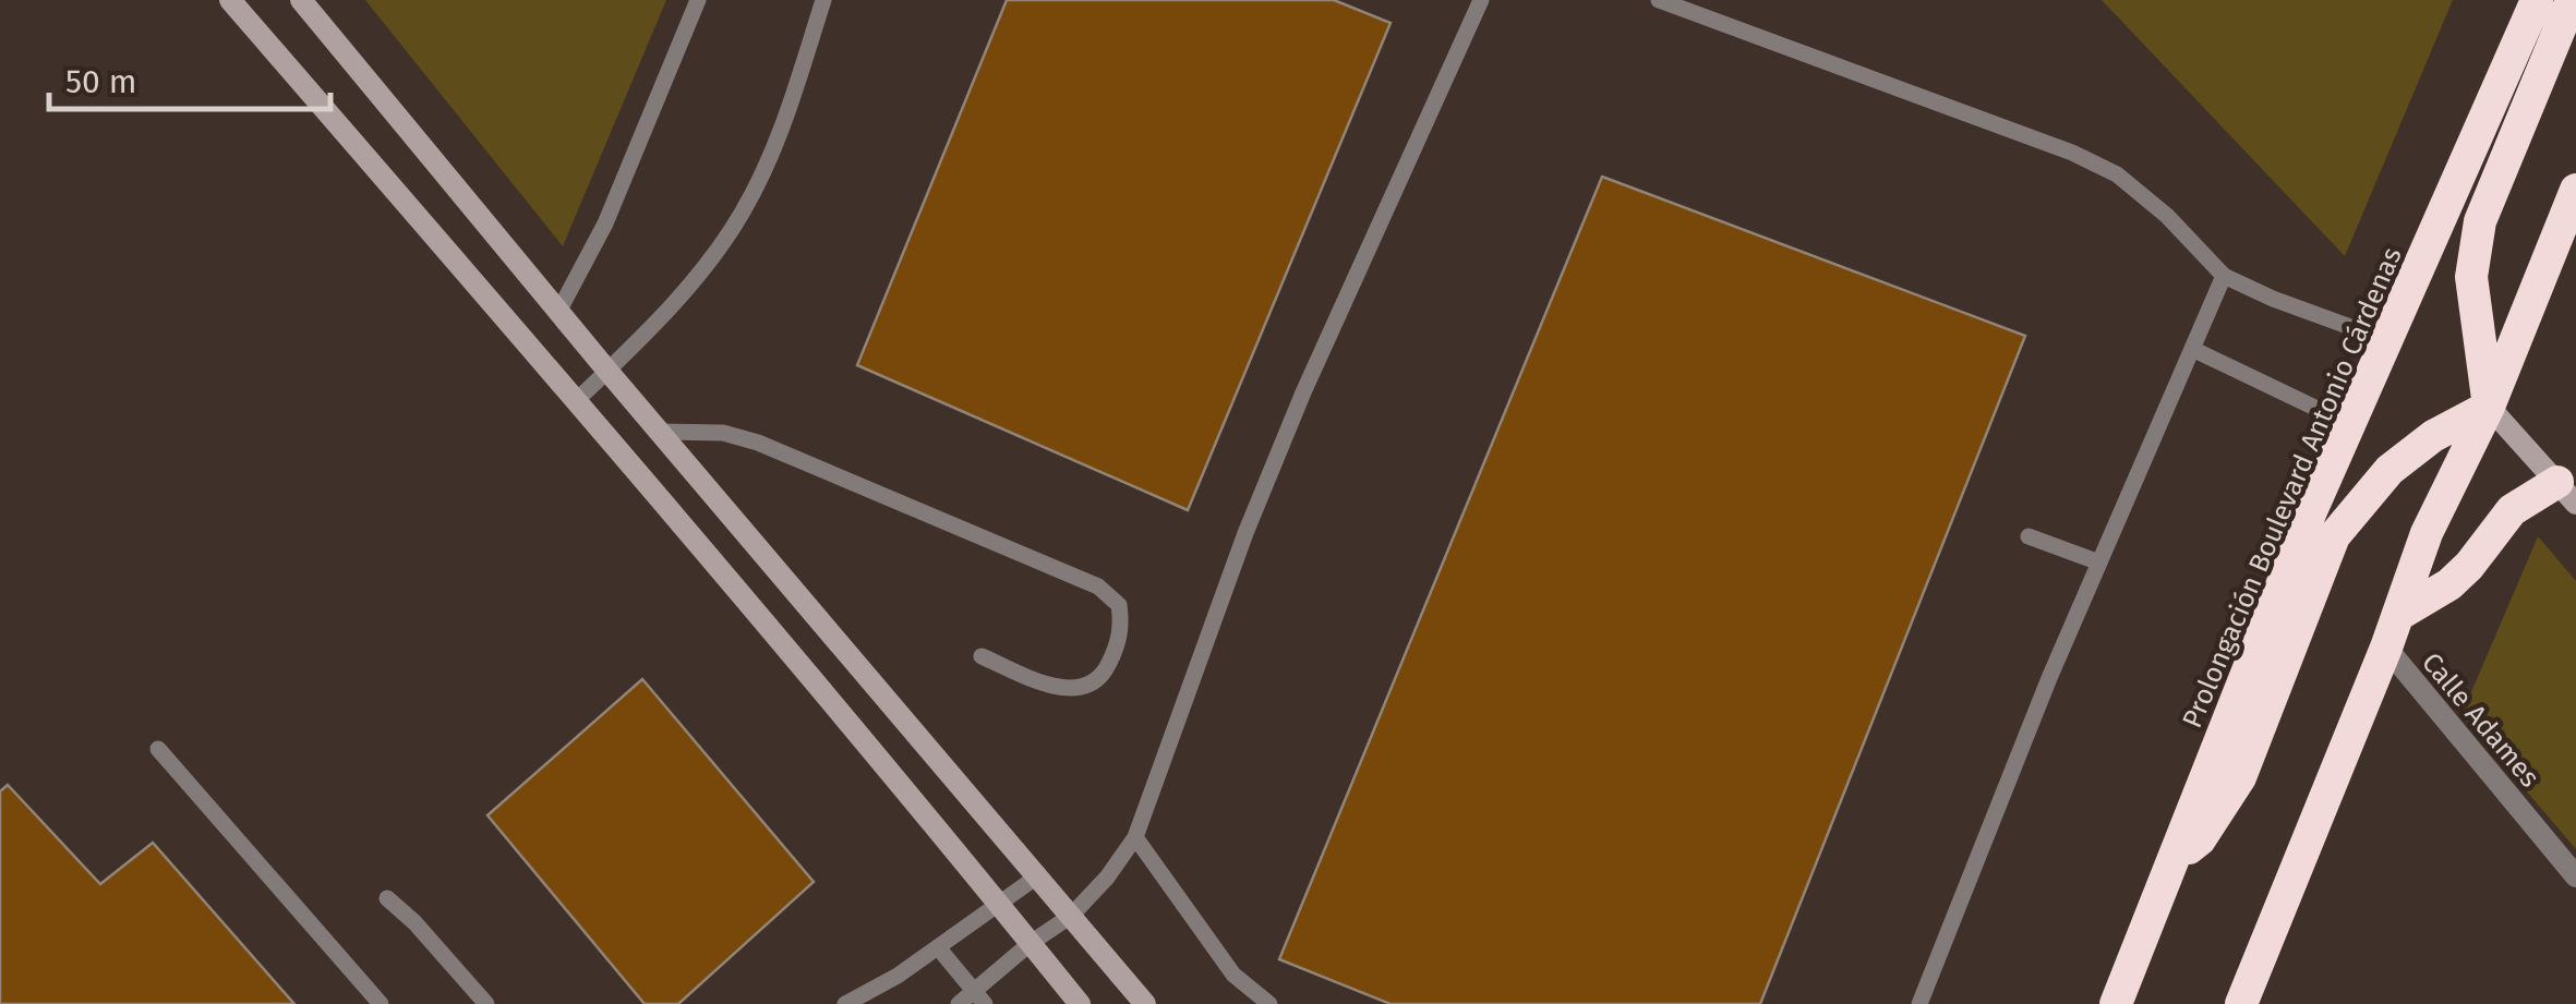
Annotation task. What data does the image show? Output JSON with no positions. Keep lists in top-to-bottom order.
{
  "streets": {
    "highway": ["Prolongación Boulevard Antonio Cárdenas"],
    "street": ["Calle Adames"]
  },
  "scale_bar": "50 m"
}
